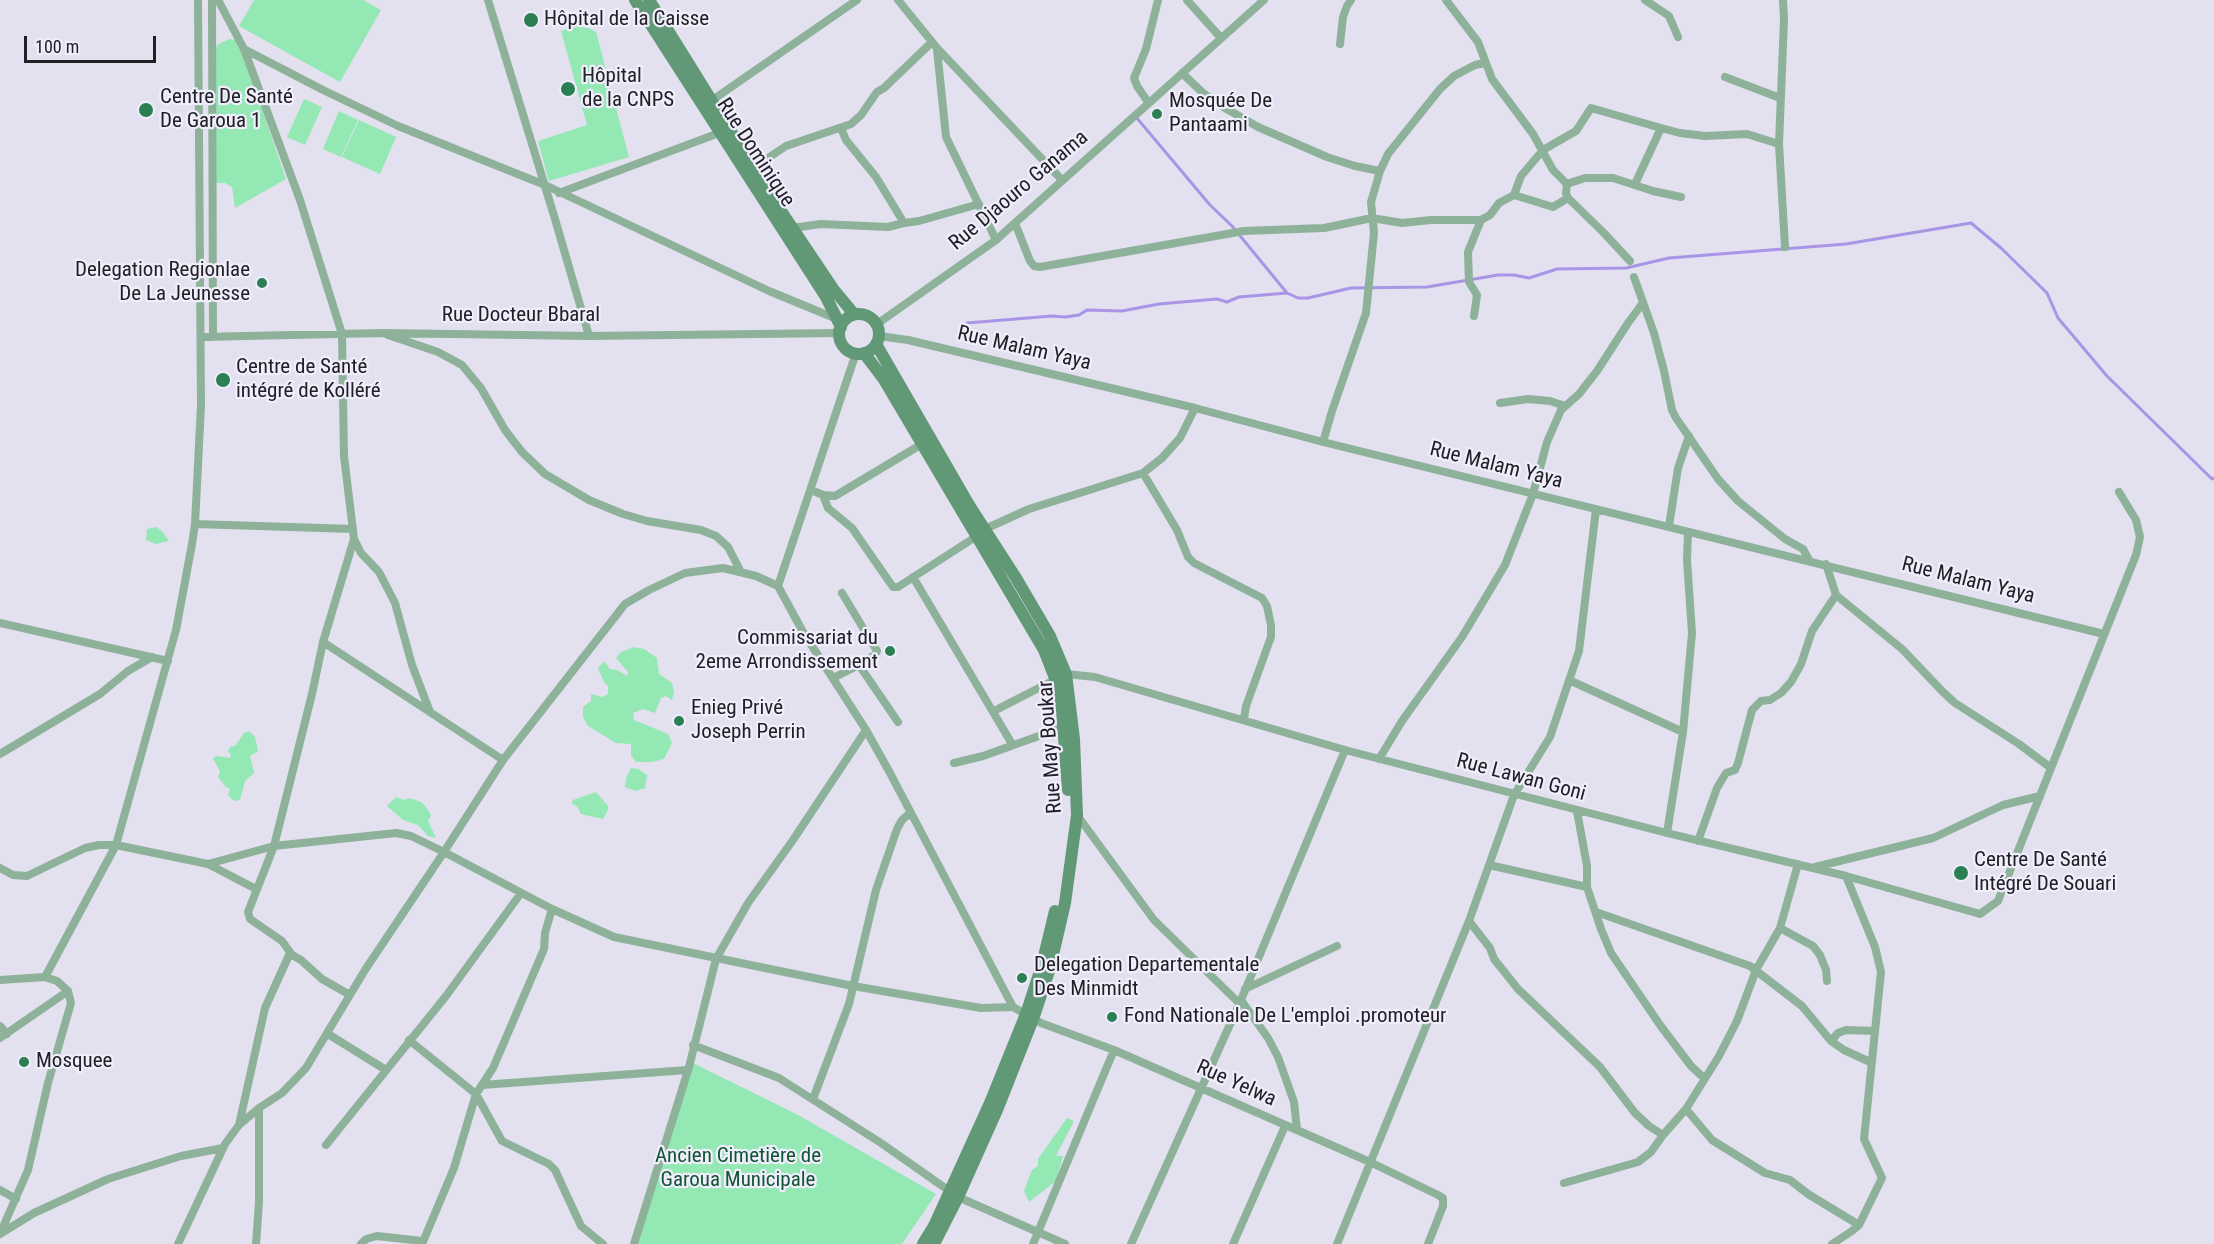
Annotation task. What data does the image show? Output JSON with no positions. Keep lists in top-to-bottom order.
{
  "streets": {
    "main road": ["Rue Dominique", "Rue May Boukar"],
    "street": [
      "Rue Djaouro Ganama",
      "Rue Docteur Bbaral",
      "Rue Malam Yaya",
      "Rue Lawan Goni",
      "Rue Yelwa"
    ]
  },
  "crossings": [
    ["Rue Dominique", "Rue Djaouro Ganama"],
    ["Rue Dominique", "Rue Docteur Bbaral"],
    ["Rue Dominique", "Rue Malam Yaya"],
    ["Rue Dominique", "Rue May Boukar"],
    ["Rue Djaouro Ganama", "Rue Docteur Bbaral"],
    ["Rue Djaouro Ganama", "Rue Malam Yaya"],
    ["Rue Djaouro Ganama", "Rue May Boukar"],
    ["Rue Docteur Bbaral", "Rue Malam Yaya"],
    ["Rue Docteur Bbaral", "Rue May Boukar"],
    ["Rue Malam Yaya", "Rue May Boukar"],
    ["Rue May Boukar", "Rue Lawan Goni"],
    ["Rue May Boukar", "Rue Yelwa"]
  ],
  "parks": ["Ancien Cimetière de Garoua Municipale"],
  "places": [
    "Hôpital de la Caisse",
    "Hôpital de la CNPS",
    "Centre De Santé De Garoua 1",
    "Mosquée De Pantaami",
    "Delegation Regionlae De La Jeunesse",
    "Centre de Santé intégré de Kolléré",
    "Commissariat du 2eme Arrondissement",
    "Enieg Privé Joseph Perrin",
    "Centre De Santé Intégré De Souari",
    "Delegation Departementale Des Minmidt",
    "Fond Nationale De L'emploi .promoteur",
    "Mosquee"
  ],
  "scale_bar": "100 m"
}
